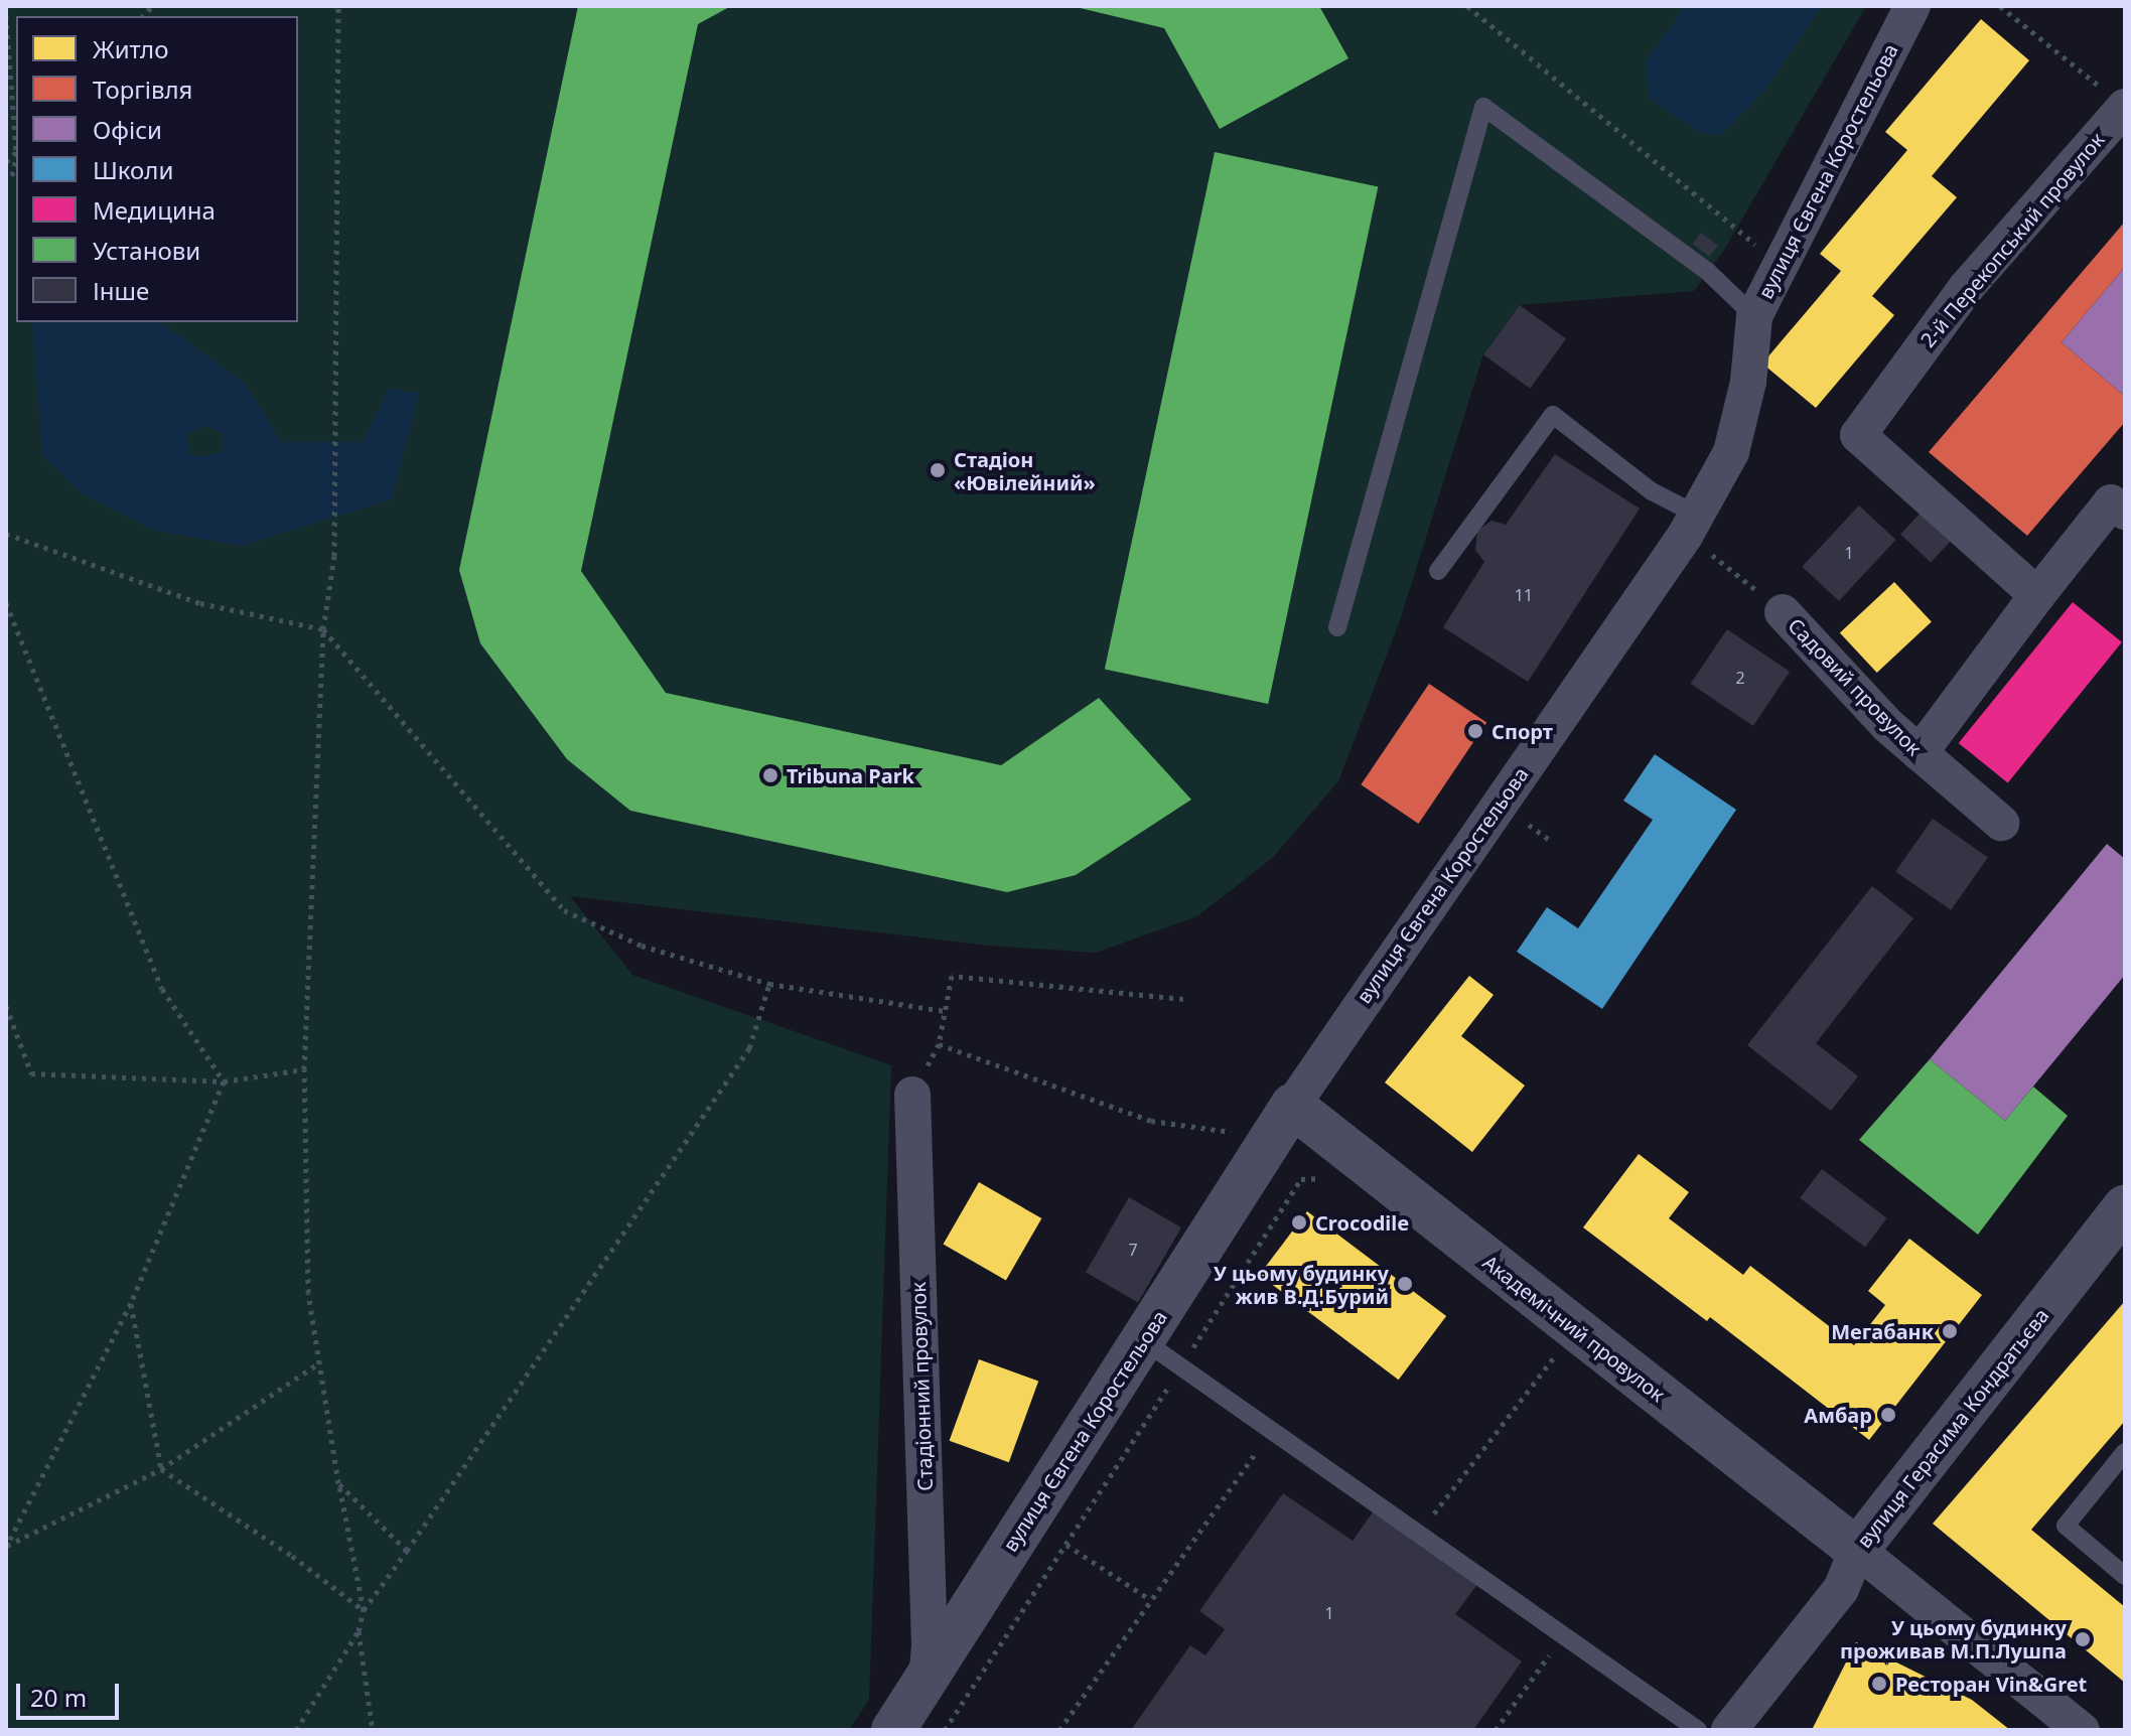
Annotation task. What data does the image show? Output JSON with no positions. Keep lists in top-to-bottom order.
{
  "streets": {
    "street": [
      "вулиця Євгена Коростельова",
      "2-й Перекопський провулок",
      "Садовий провулок",
      "Академічний провулок",
      "Стадіонний провулок",
      "вулиця Герасима Кондратьєва"
    ]
  },
  "crossings": [
    ["вулиця Євгена Коростельова", "Академічний провулок"],
    ["вулиця Євгена Коростельова", "Стадіонний провулок"],
    ["Академічний провулок", "вулиця Герасима Кондратьєва"]
  ],
  "places": [
    "Стадіон «Ювілейний»",
    "Спорт",
    "Tribuna Park",
    "Crocodile",
    "У цьому будинку жив В.Д.Бурий",
    "Мегабанк",
    "Амбар",
    "У цьому будинку проживав М.П.Лушпа",
    "Ресторан Vin&Gret"
  ],
  "house_numbers": [
    "1",
    "11",
    "2",
    "7",
    "1"
  ],
  "legend": [
    "Житло",
    "Торгівля",
    "Офіси",
    "Школи",
    "Медицина",
    "Установи",
    "Інше"
  ],
  "scale_bar": "20 m"
}
